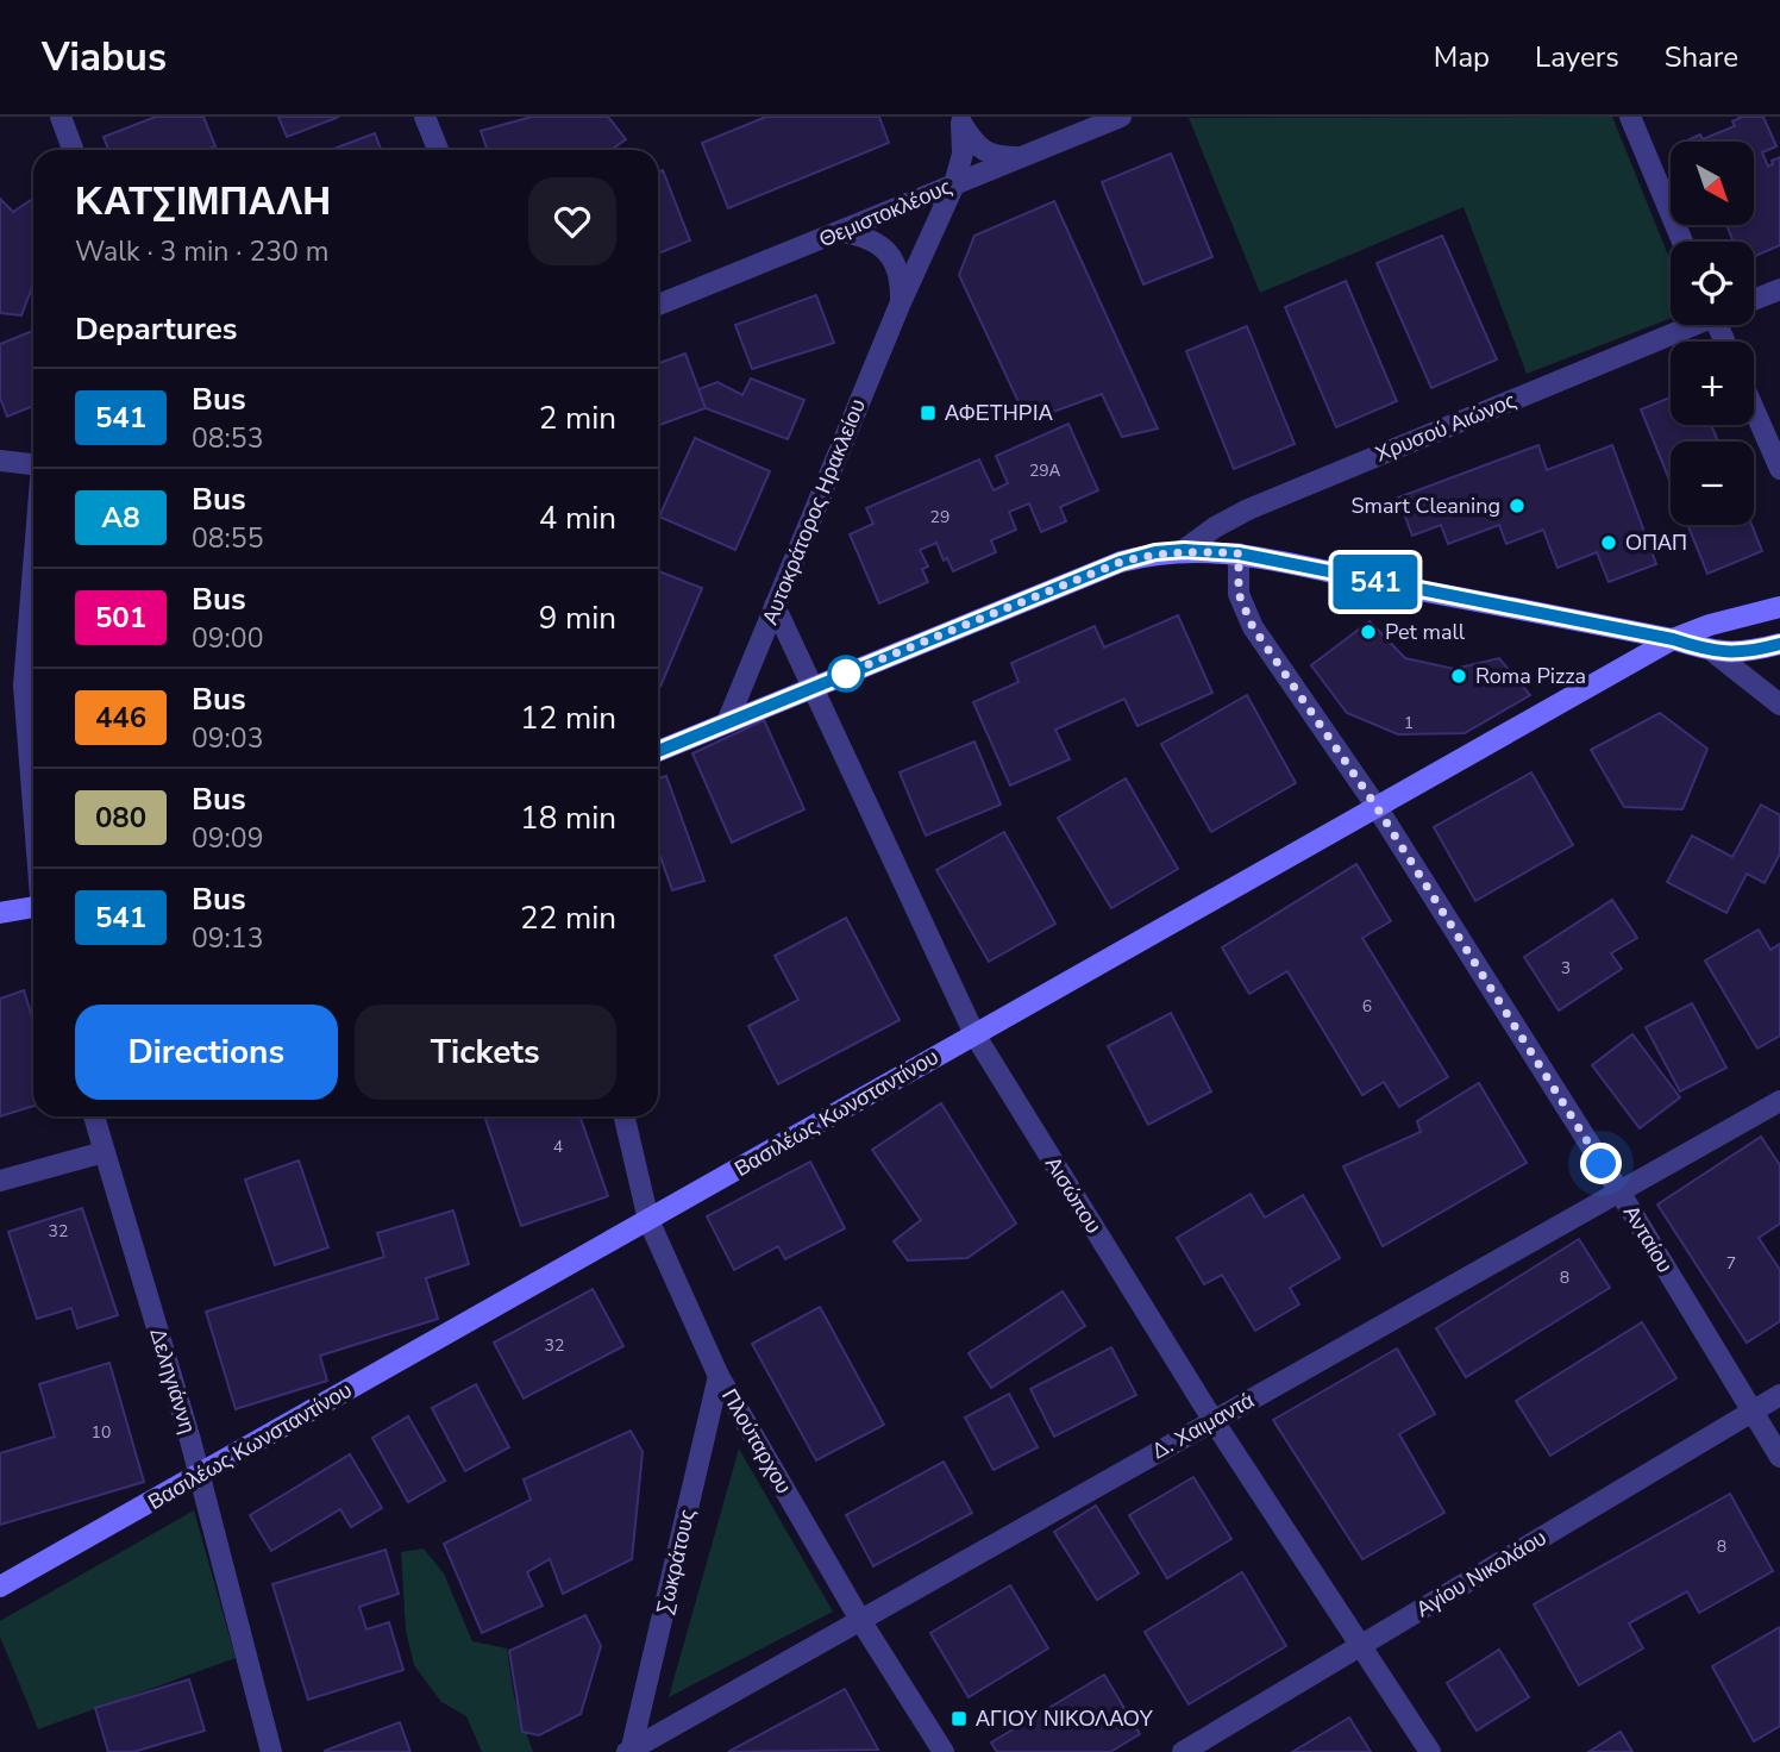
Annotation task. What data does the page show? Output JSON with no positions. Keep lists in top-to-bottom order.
{
  "streets": {
    "street": [
      "Θεμιστοκλέους",
      "Χρυσού Αιώνος",
      "Αυτοκράτορος Ηρακλείου",
      "Βασιλέως Κωνσταντίνου",
      "Αισώπου",
      "Ανταίου",
      "Δεληγιάννη",
      "Δ. Χαιμαντά",
      "Πλούταρχου",
      "Σωκράτους",
      "Αγίου Νικολάου"
    ]
  },
  "crossings": [
    ["Θεμιστοκλέους", "Αυτοκράτορος Ηρακλείου"],
    ["Αυτοκράτορος Ηρακλείου", "Αισώπου"],
    ["Βασιλέως Κωνσταντίνου", "Αισώπου"],
    ["Βασιλέως Κωνσταντίνου", "Ανταίου"],
    ["Βασιλέως Κωνσταντίνου", "Δεληγιάννη"],
    ["Βασιλέως Κωνσταντίνου", "Πλούταρχου"],
    ["Αισώπου", "Δ. Χαιμαντά"],
    ["Αισώπου", "Αγίου Νικολάου"],
    ["Ανταίου", "Δ. Χαιμαντά"],
    ["Ανταίου", "Αγίου Νικολάου"],
    ["Δ. Χαιμαντά", "Πλούταρχου"],
    ["Δ. Χαιμαντά", "Σωκράτους"],
    ["Πλούταρχου", "Σωκράτους"]
  ],
  "places": {
    "transit": ["ΑΦΕΤΗΡΙΑ", "ΑΓΙΟΥ ΝΙΚΟΛΑΟΥ"],
    "other": [
      "Smart Cleaning",
      "ΟΠΑΠ",
      "Pet mall",
      "Roma Pizza"
    ]
  },
  "lines": ["bus line 541"],
  "house_numbers": [
    "29Α",
    "29",
    "1",
    "3",
    "6",
    "4",
    "32",
    "7",
    "8",
    "32",
    "10",
    "8"
  ],
  "north": "bottom right",
  "page": {
    "header": "Viabus",
    "nav": ["Map", "Layers", "Share"],
    "on_map": "541",
    "map_buttons": ["+", "−"],
    "heading": [
      ["ΚΑΤΣΙΜΠΑΛΗ", "Walk · 3 min · 230 m"],
      "Departures"
    ],
    "list": [
      {
        "mark": "541",
        "name": "Bus",
        "note": "08:53",
        "value": "2 min"
      },
      {
        "mark": "A8",
        "name": "Bus",
        "note": "08:55",
        "value": "4 min"
      },
      {
        "mark": "501",
        "name": "Bus",
        "note": "09:00",
        "value": "9 min"
      },
      {
        "mark": "446",
        "name": "Bus",
        "note": "09:03",
        "value": "12 min"
      },
      {
        "mark": "080",
        "name": "Bus",
        "note": "09:09",
        "value": "18 min"
      },
      {
        "mark": "541",
        "name": "Bus",
        "note": "09:13",
        "value": "22 min"
      }
    ],
    "buttons": ["Directions", "Tickets"]
  }
}
